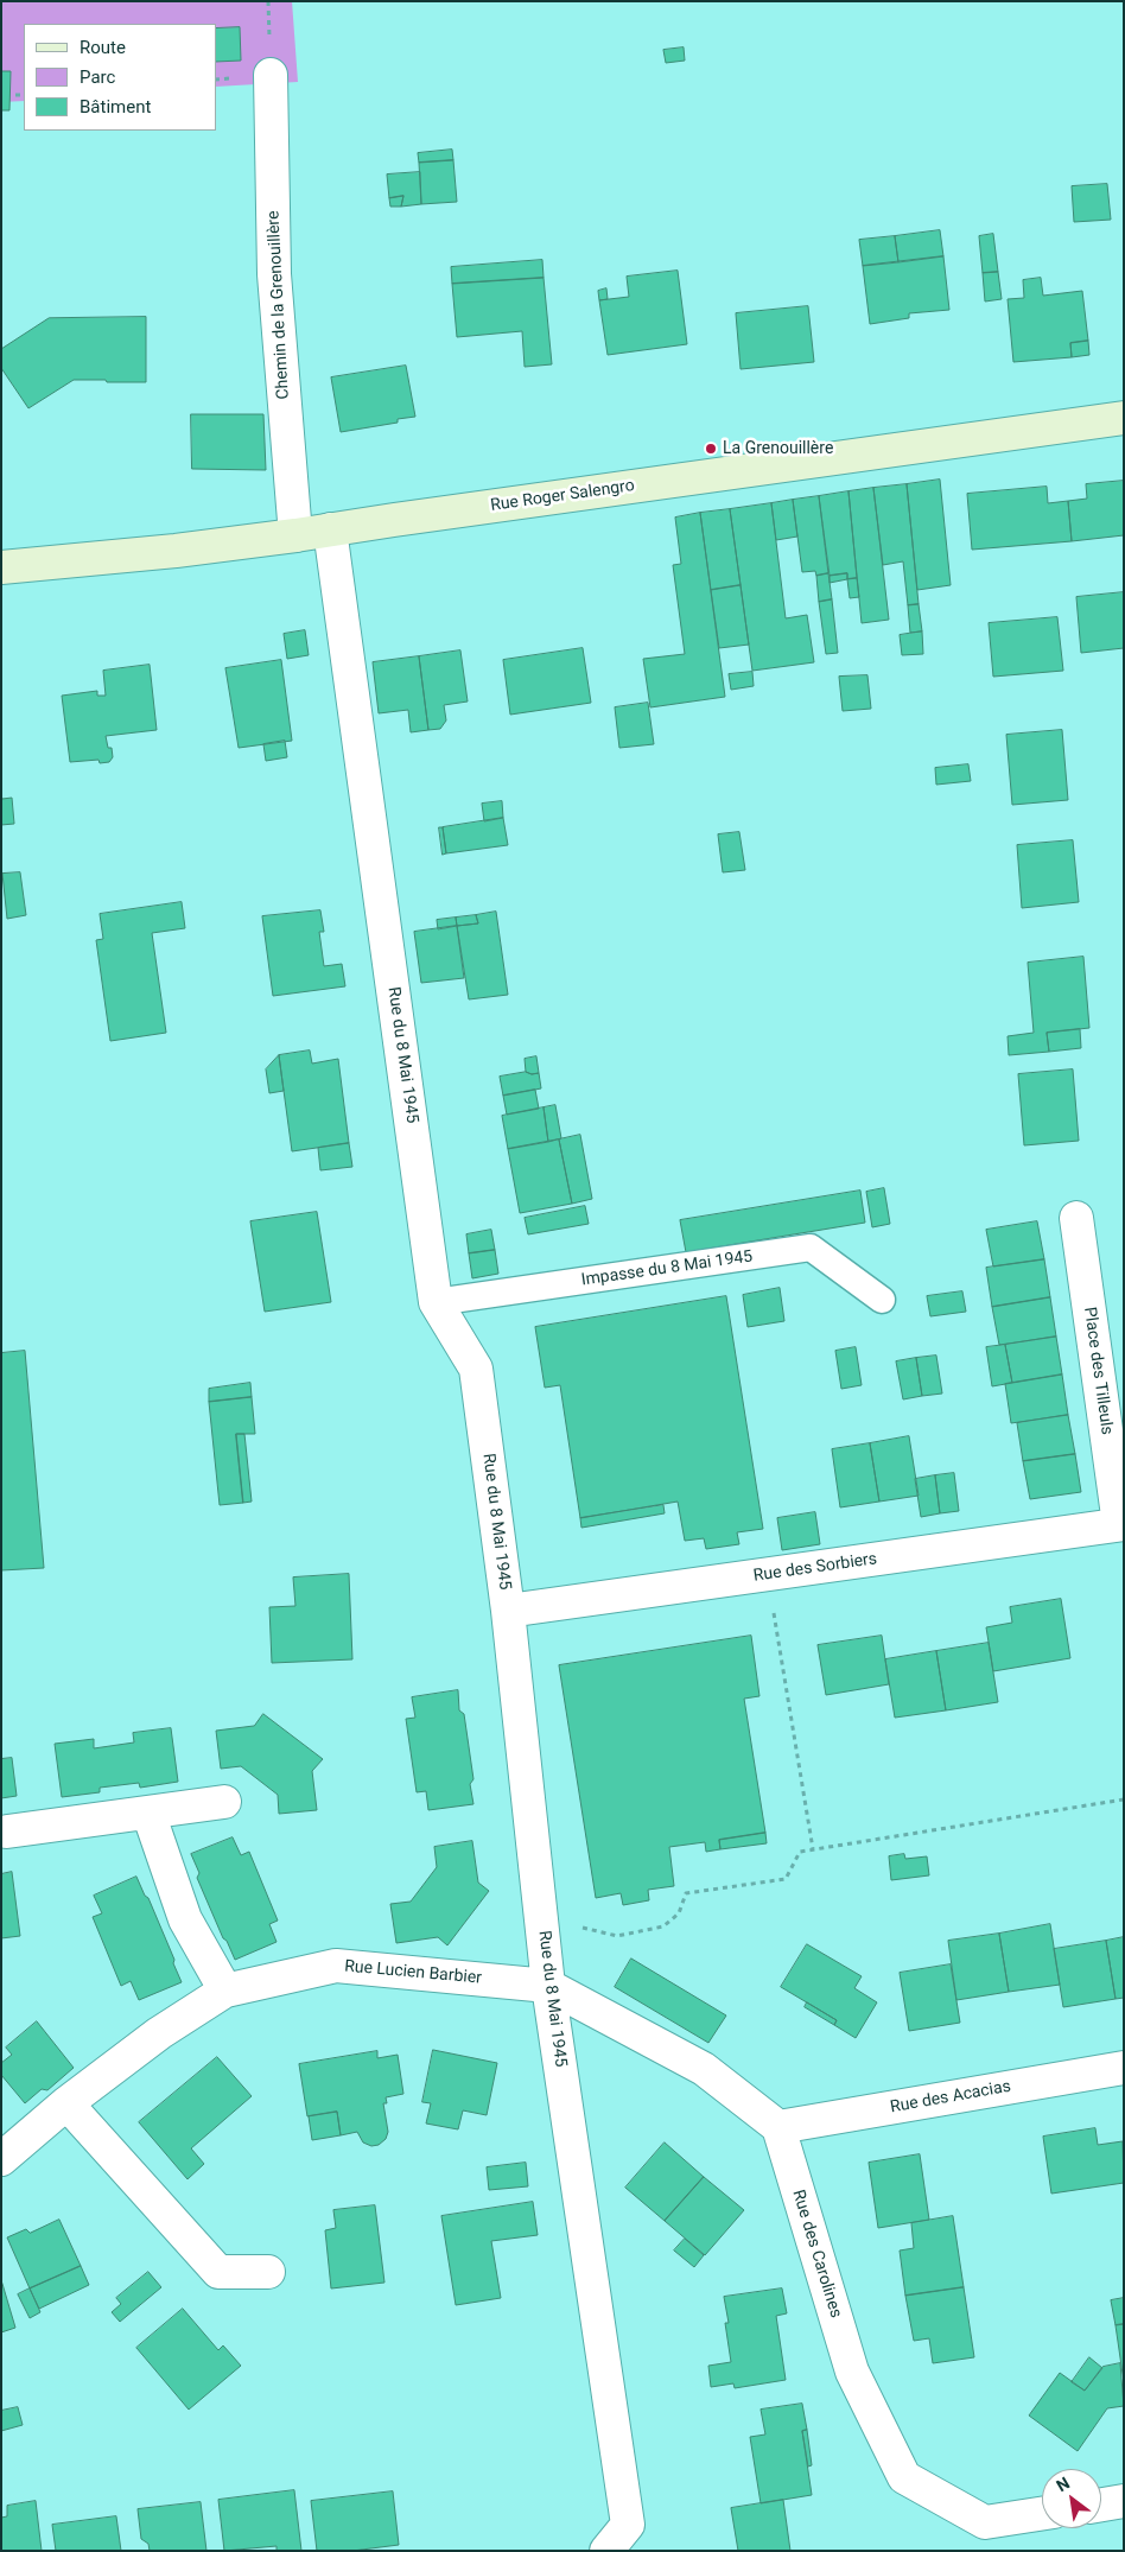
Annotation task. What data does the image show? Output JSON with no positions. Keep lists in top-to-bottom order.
{
  "streets": {
    "street": [
      "Chemin de la Grenouillère",
      "Rue Roger Salengro",
      "Rue du 8 Mai 1945",
      "Place des Tilleuls",
      "Rue des Sorbiers",
      "Rue Lucien Barbier",
      "Rue des Acacias",
      "Rue des Carolines"
    ],
    "lane": ["Impasse du 8 Mai 1945"]
  },
  "crossings": [
    ["Chemin de la Grenouillère", "Rue Roger Salengro"],
    ["Rue Roger Salengro", "Rue du 8 Mai 1945"],
    ["Rue du 8 Mai 1945", "Impasse du 8 Mai 1945"],
    ["Rue du 8 Mai 1945", "Rue des Sorbiers"],
    ["Rue du 8 Mai 1945", "Rue Lucien Barbier"],
    ["Place des Tilleuls", "Rue des Sorbiers"],
    ["Rue des Acacias", "Rue des Carolines"]
  ],
  "places": ["La Grenouillère"],
  "legend": ["Route", "Parc", "Bâtiment"],
  "north": "top left"
}
